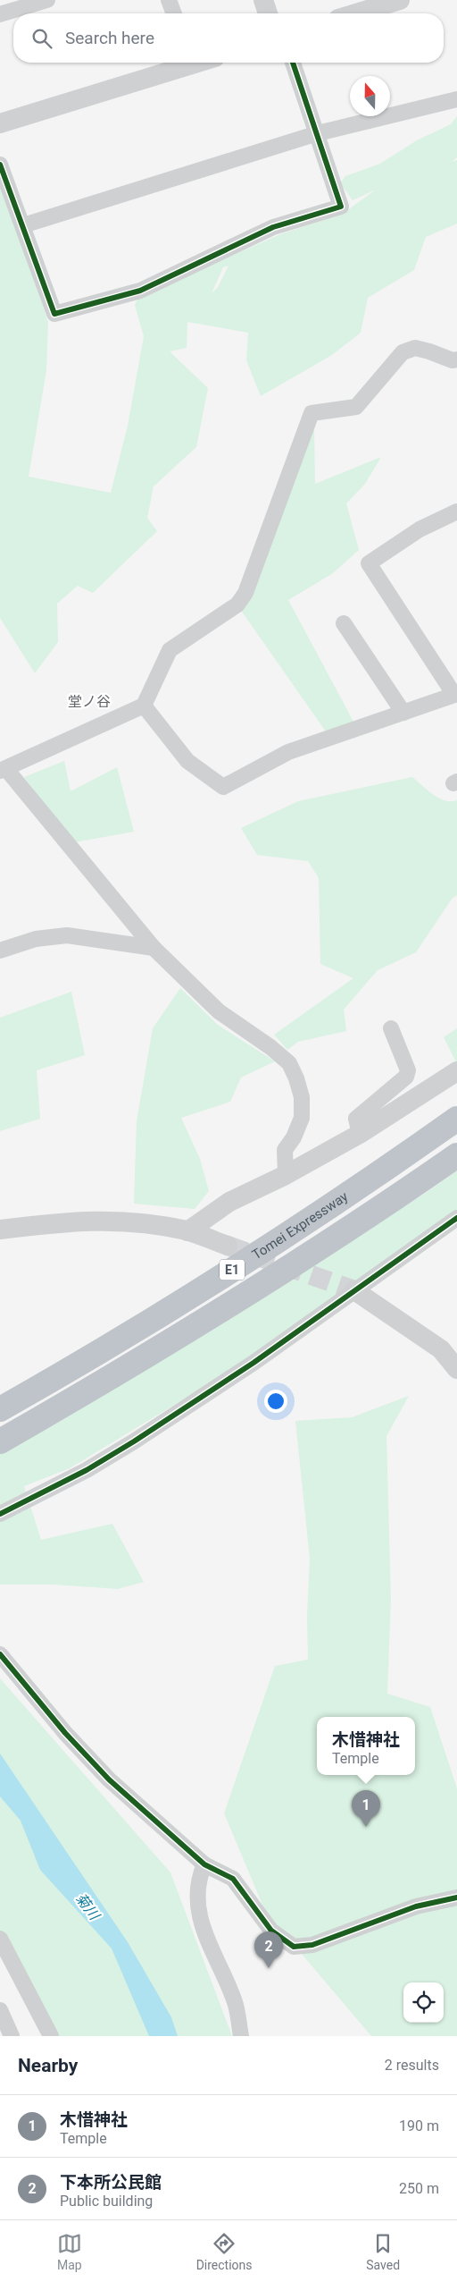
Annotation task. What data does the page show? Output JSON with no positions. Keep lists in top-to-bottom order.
{
  "streets": {
    "highway": ["Tomei Expressway", "E1"]
  },
  "districts": ["堂ノ谷"],
  "water": ["菊川"],
  "north": "top",
  "page": {
    "search": "Search here",
    "popup": ["木惜神社", "Temple"],
    "pins": ["1", "2"],
    "heading": ["Nearby", "2 results"],
    "list": [
      {
        "mark": "1",
        "name": "木惜神社",
        "note": "Temple",
        "value": "190 m"
      },
      {
        "mark": "2",
        "name": "下本所公民館",
        "note": "Public building",
        "value": "250 m"
      }
    ],
    "nav": ["Map", "Directions", "Saved"]
  }
}
